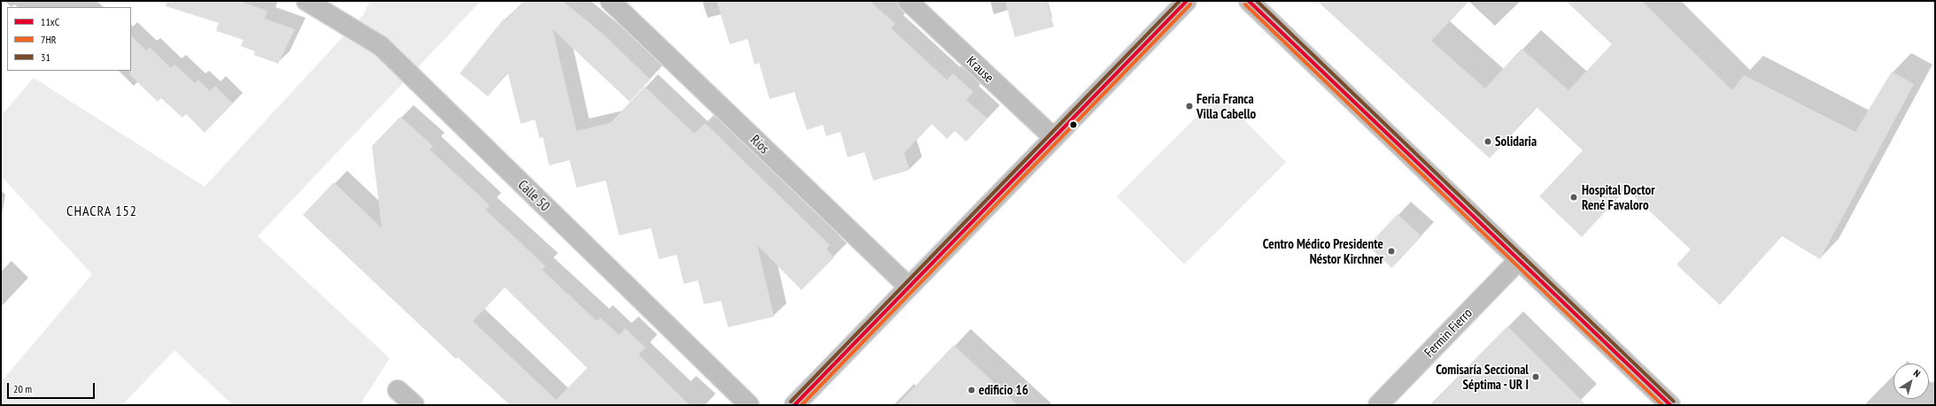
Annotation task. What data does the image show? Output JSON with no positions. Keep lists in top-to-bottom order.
{
  "streets": {
    "street": [
      "Krause",
      "Ríos",
      "Calle 50",
      "Fermin Fierro"
    ]
  },
  "districts": ["CHACRA 152"],
  "places": [
    "Feria Franca Villa Cabello",
    "Solidaria",
    "Hospital Doctor René Favaloro",
    "Centro Médico Presidente Néstor Kirchner",
    "Comisaría Seccional Séptima - UR I",
    "edificio 16"
  ],
  "lines": ["transit line 11xC", "transit line 31", "transit line 7HR"],
  "legend": ["11xC", "7HR", "31"],
  "scale_bar": "20 m",
  "north": "top right"
}
